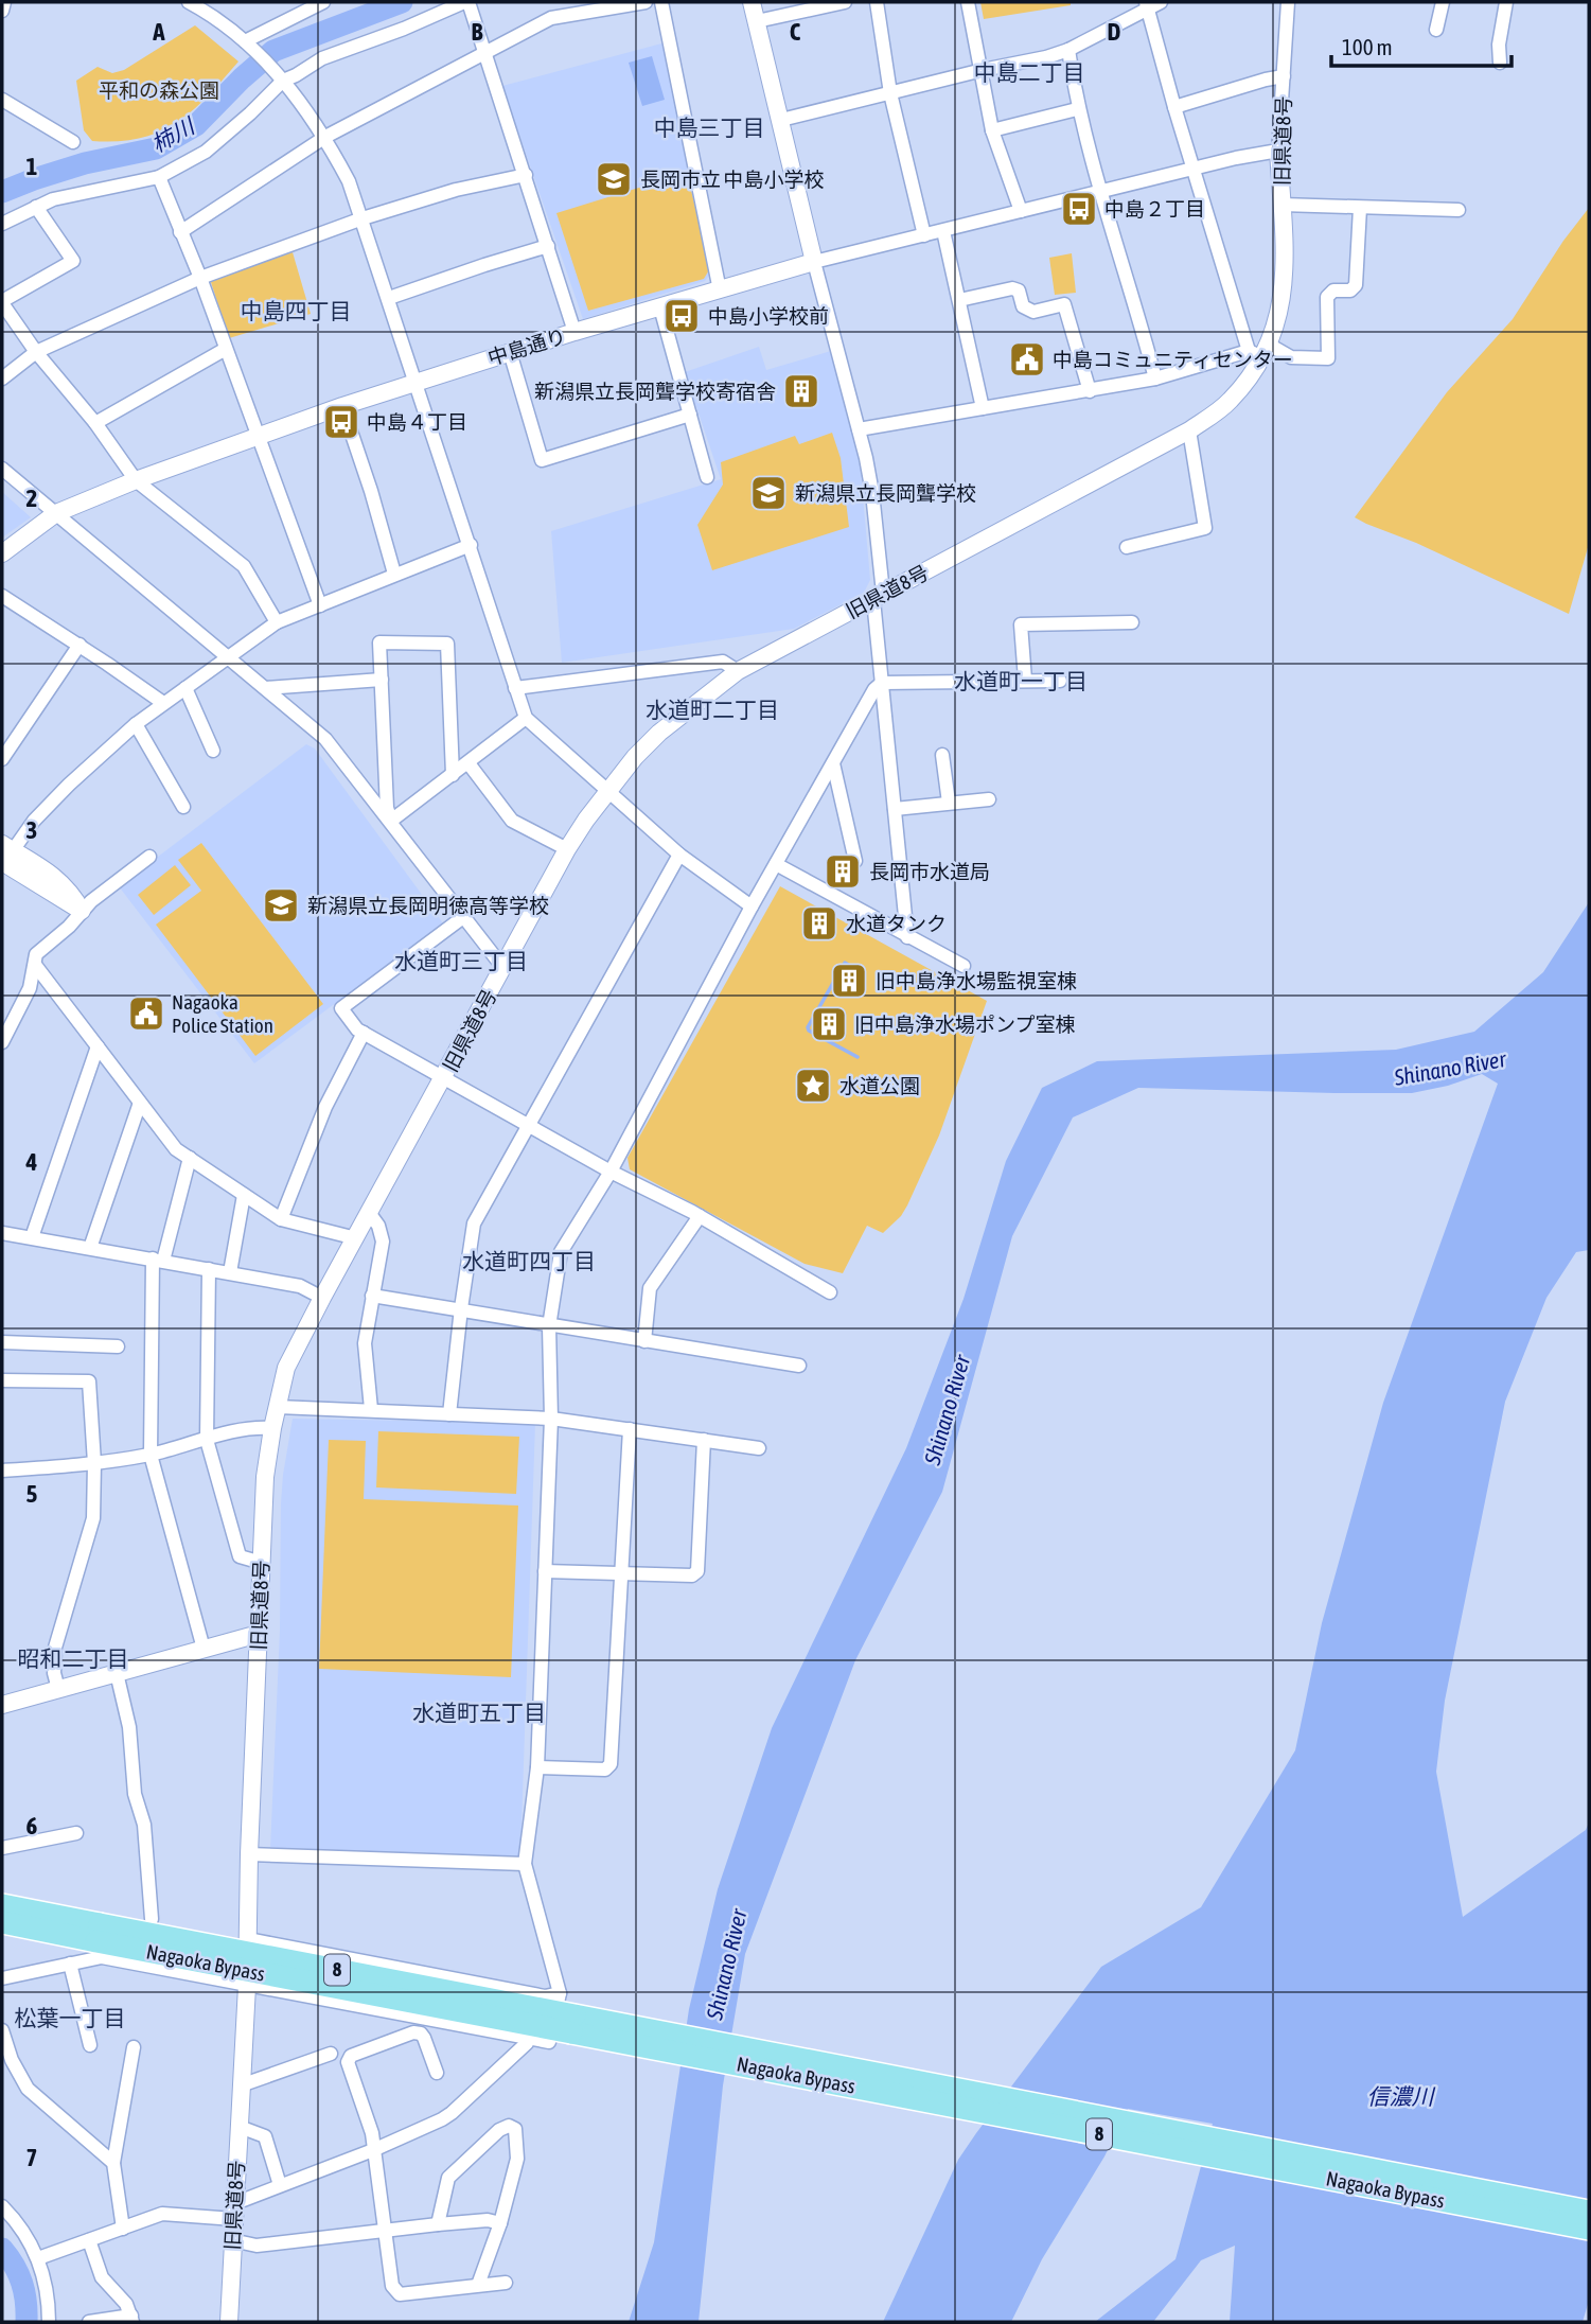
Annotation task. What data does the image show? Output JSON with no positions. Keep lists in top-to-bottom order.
{
  "streets": {
    "highway": ["Nagaoka Bypass", "8"],
    "street": ["旧県道8号", "中島通り"]
  },
  "districts": [
    "中島二丁目",
    "中島三丁目",
    "中島四丁目",
    "水道町一丁目",
    "水道町二丁目",
    "水道町三丁目",
    "水道町四丁目",
    "昭和二丁目",
    "水道町五丁目",
    "松葉一丁目"
  ],
  "water": ["柿川", "Shinano River", "信濃川"],
  "parks": ["平和の森公園"],
  "places": {
    "school or university": ["長岡市立 中島小学校", "新潟県立長岡聾学校", "新潟県立長岡明徳高等学校"],
    "bus stop": ["中島２丁目", "中島小学校前", "中島４丁目"],
    "public building": ["中島コミュニティセンター", "Nagaoka Police Station"],
    "building": [
      "新潟県立長岡聾学校寄宿舎",
      "長岡市水道局",
      "水道タンク",
      "旧中島浄水場監視室棟",
      "旧中島浄水場ポンプ室棟"
    ],
    "place": ["水道公園"]
  },
  "scale_bar": "100 m",
  "grid": {
    "columns": [
      "A",
      "B",
      "C",
      "D"
    ],
    "rows": [
      "1",
      "2",
      "3",
      "4",
      "5",
      "6",
      "7"
    ]
  }
}
